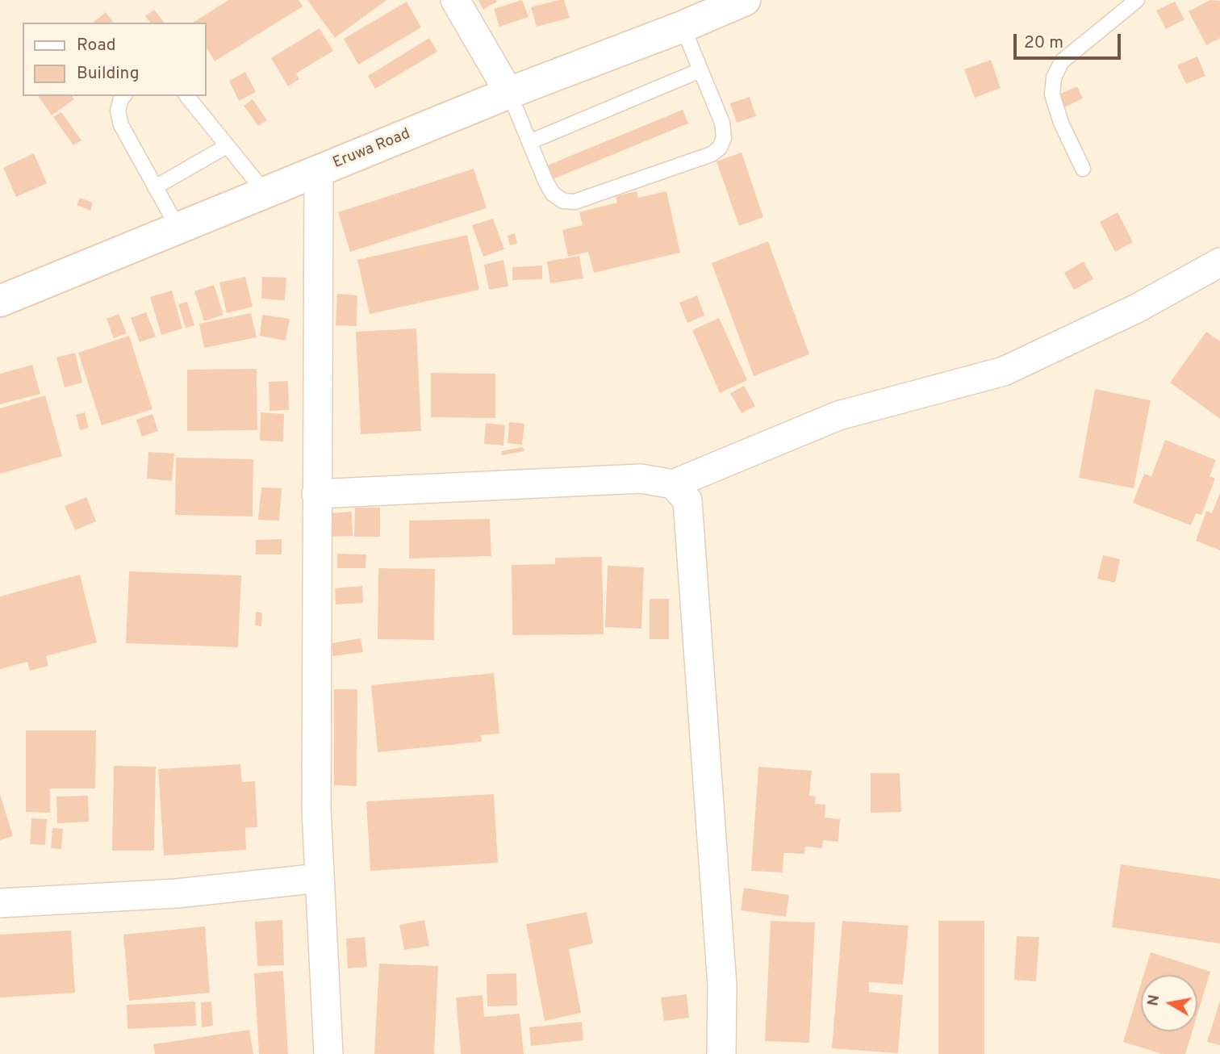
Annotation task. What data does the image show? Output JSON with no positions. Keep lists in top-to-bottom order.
{
  "streets": {
    "main road": ["Eruwa Road"]
  },
  "legend": ["Road", "Building"],
  "scale_bar": "20 m",
  "north": "left"
}
